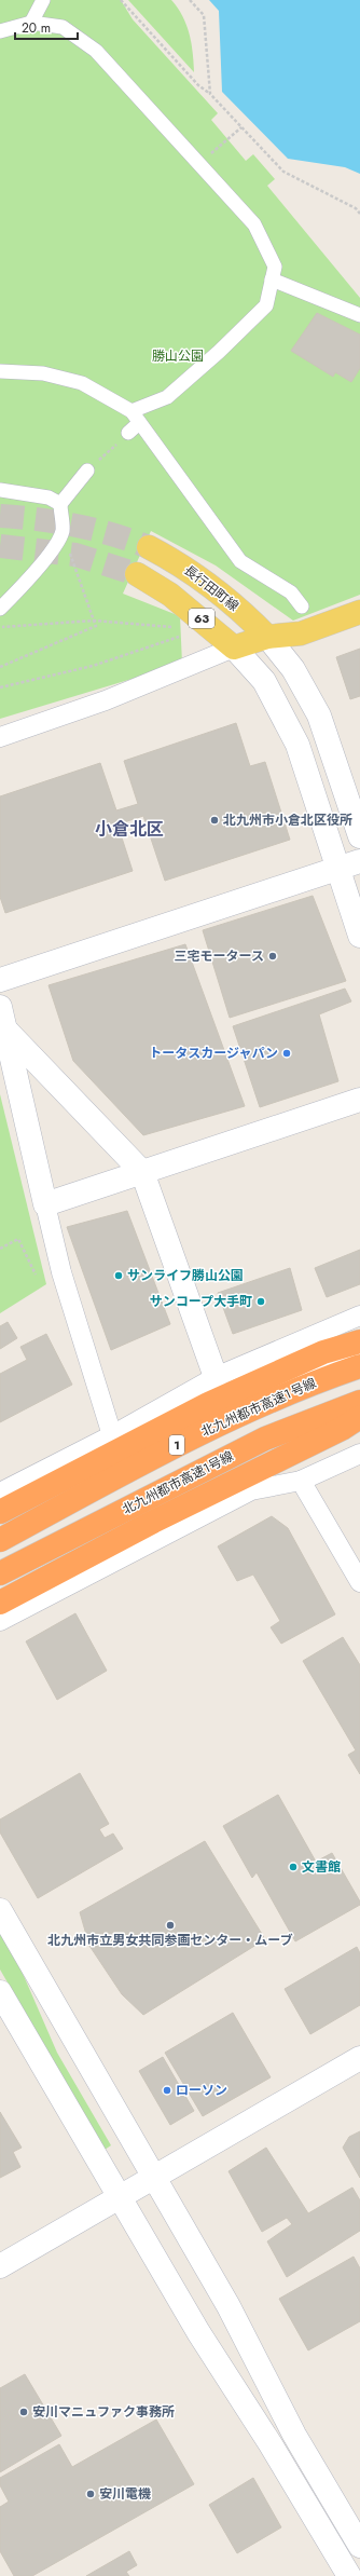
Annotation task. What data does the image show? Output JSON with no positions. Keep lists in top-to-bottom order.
{
  "streets": {
    "highway": ["北九州都市高速１号線", "1", "北九州都市高速1号線"],
    "main road": ["長行田町線", "63"]
  },
  "districts": ["小倉北区"],
  "parks": ["勝山公園"],
  "places": [
    "北九州市小倉北区役所",
    "三宅モータース",
    "トータスカージャパン",
    "サンライフ勝山公園",
    "サンコープ大手町",
    "文書館",
    "北九州市立男女共同参画センター・ムーブ",
    "ローソン",
    "安川マニュファク事務所",
    "安川電機"
  ],
  "scale_bar": "20 m"
}
